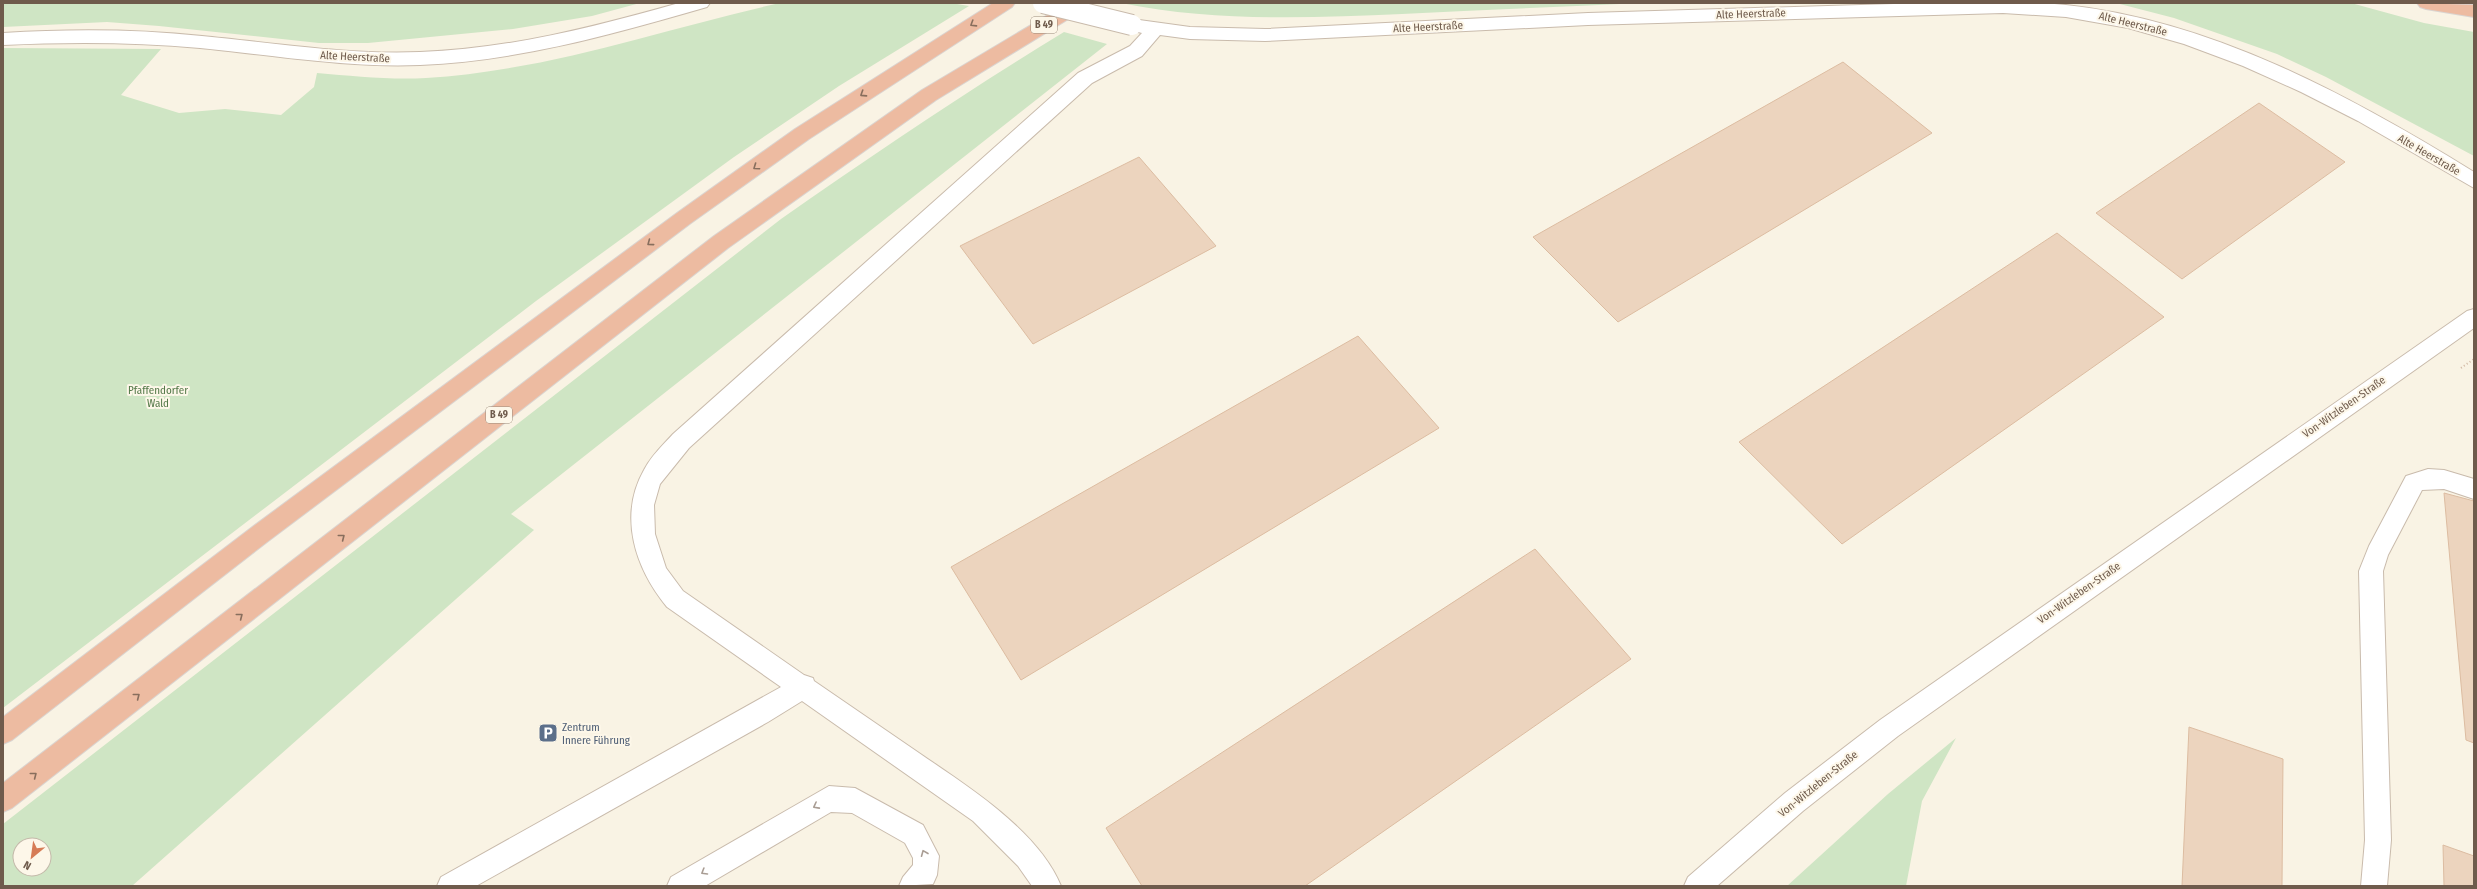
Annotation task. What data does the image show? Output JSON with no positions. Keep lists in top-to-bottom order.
{
  "streets": {
    "highway": ["B 49"],
    "street": ["Alte Heerstraße", "Von-Witzleben-Straße"]
  },
  "parks": ["Pfaffendorfer Wald"],
  "places": {
    "parking": ["Zentrum Innere Führung"]
  },
  "north": "bottom left"
}
